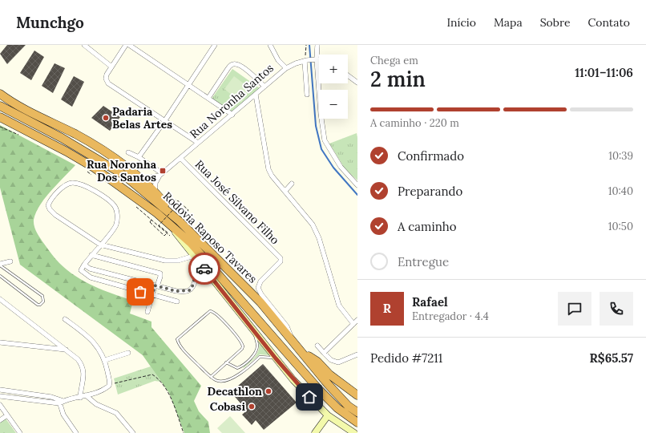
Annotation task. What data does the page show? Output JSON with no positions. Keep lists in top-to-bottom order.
{
  "streets": {
    "highway": ["Rodovia Raposo Tavares"],
    "street": ["Rua Noronha Santos", "Rua José Silvano Filho"]
  },
  "crossings": [
    ["Rua Noronha Santos", "Rua José Silvano Filho"],
    ["Rua José Silvano Filho", "Rodovia Raposo Tavares"]
  ],
  "places": {
    "other": ["Padaria Belas Artes", "Decathlon", "Cobasi"],
    "transit": ["Rua Noronha Dos Santos"]
  },
  "page": {
    "header": "Munchgo",
    "nav": [
      "Início",
      "Mapa",
      "Sobre",
      "Contato"
    ],
    "heading": ["2 min", "Chega em", "11:01–11:06"],
    "panel": [
      "Rafael",
      "Entregador · 4.4",
      "Pedido #7211",
      "R$65.57"
    ],
    "map_buttons": ["+", "−"],
    "bar": "A caminho · 220 m",
    "list": [
      ["Confirmado", "10:39"],
      ["Preparando", "10:40"],
      ["A caminho", "10:50"],
      "Entregue"
    ],
    "round": "R"
  }
}
